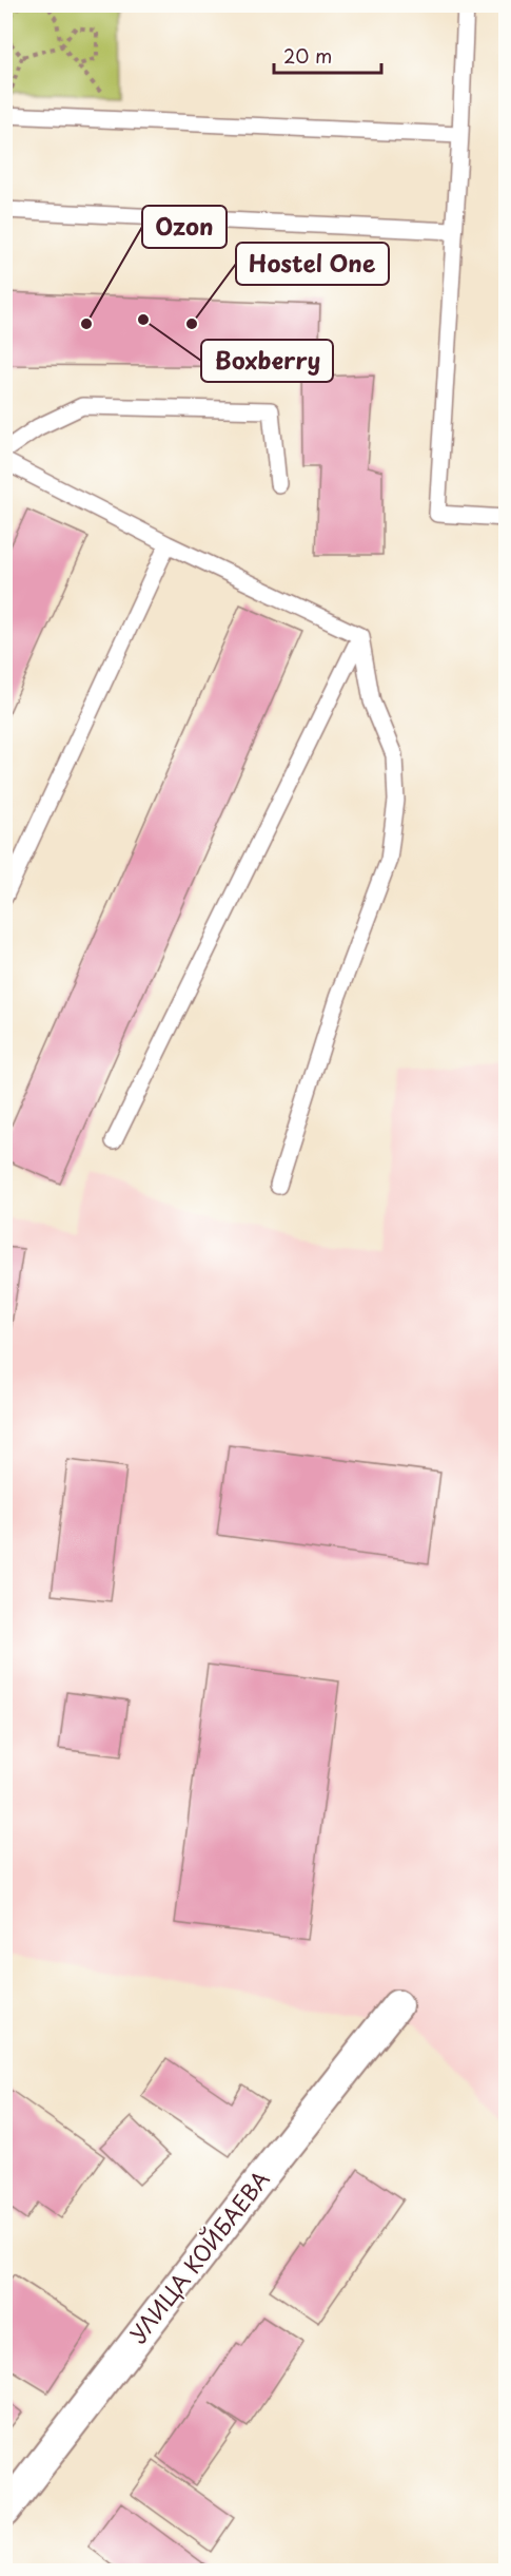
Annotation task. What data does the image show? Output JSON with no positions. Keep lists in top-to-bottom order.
{
  "streets": {
    "street": ["УЛИЦА КОЙБАЕВА"]
  },
  "places": ["Boxberry", "Ozon", "Hostel One"],
  "scale_bar": "20 m"
}
